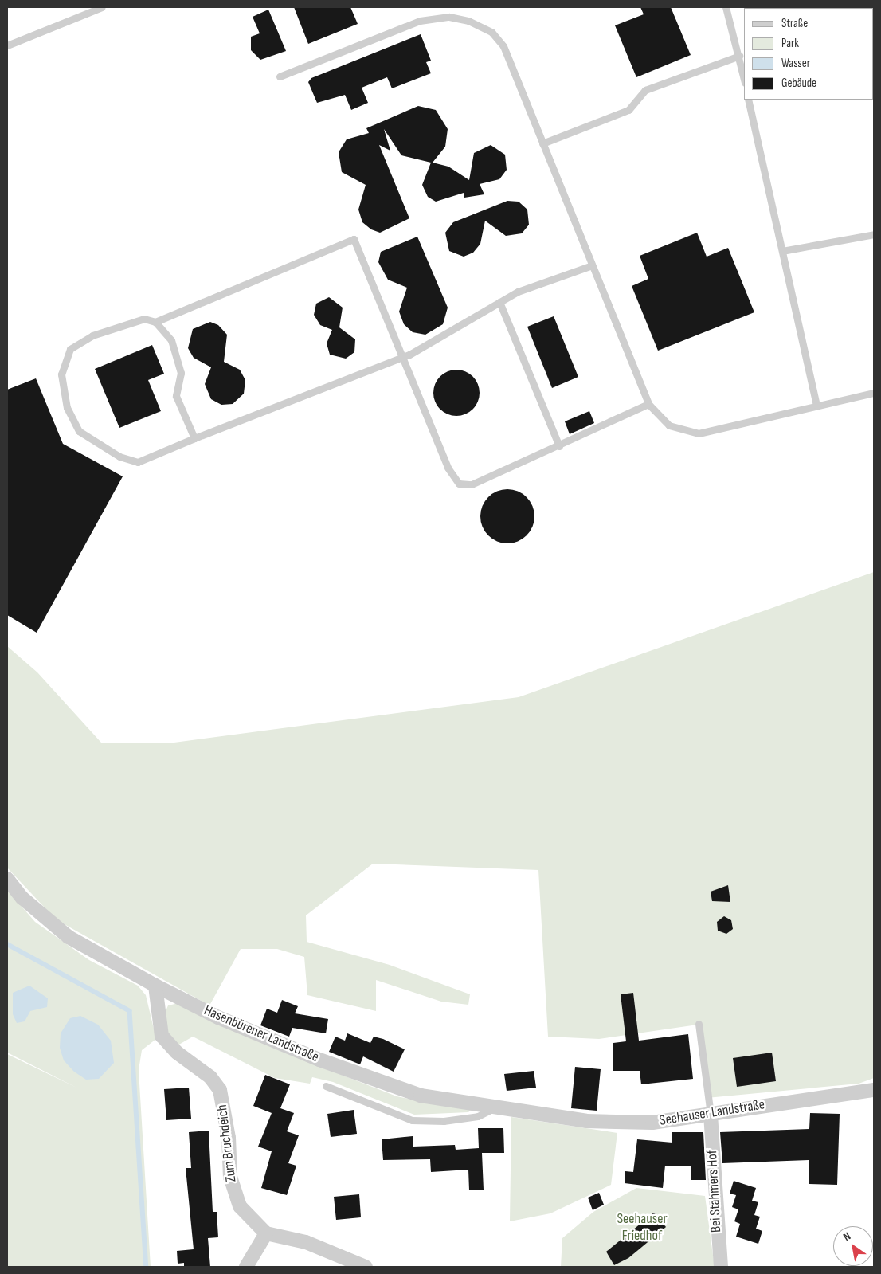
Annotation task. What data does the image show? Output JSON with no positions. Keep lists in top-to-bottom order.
{
  "streets": {
    "street": [
      "Hasenbürener Landstraße",
      "Seehauser Landstraße",
      "Zum Bruchdeich",
      "Bei Stahmers Hof"
    ]
  },
  "crossings": [
    ["Hasenbürener Landstraße", "Seehauser Landstraße"],
    ["Hasenbürener Landstraße", "Zum Bruchdeich"],
    ["Seehauser Landstraße", "Bei Stahmers Hof"]
  ],
  "parks": ["Seehauser Friedhof"],
  "legend": [
    "Straße",
    "Park",
    "Wasser",
    "Gebäude"
  ],
  "north": "top left"
}
